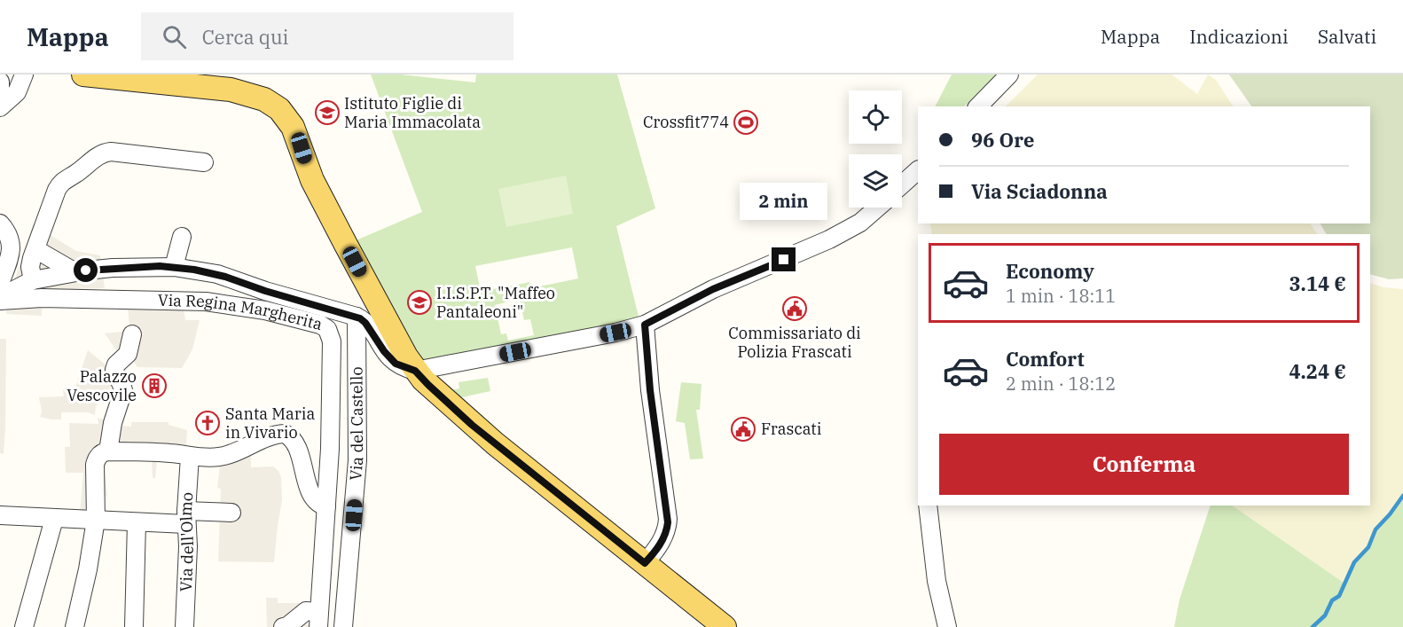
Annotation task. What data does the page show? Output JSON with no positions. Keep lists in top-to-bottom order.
{
  "streets": {
    "street": ["Via Regina Margherita", "Via del Castello", "Via dell'Olmo"]
  },
  "places": {
    "school or university": ["Istituto Figlie di Maria Immacolata", "I.I.S.P.T. \"Maffeo Pantaleoni\""],
    "sports": ["Crossfit774"],
    "public building": ["Commissariato di Polizia Frascati", "Frascati"],
    "building": ["Palazzo Vescovile"],
    "church": ["Santa Maria in Vivario"]
  },
  "page": {
    "header": "Mappa",
    "search": "Cerca qui",
    "nav": ["Mappa", "Indicazioni", "Salvati"],
    "banner": ["96 Ore", "Via Sciadonna"],
    "bubble": "2 min",
    "list": [
      {
        "name": "Economy",
        "note": "1 min · 18:11",
        "value": "3.14 €"
      },
      {
        "name": "Comfort",
        "note": "2 min · 18:12",
        "value": "4.24 €"
      }
    ],
    "buttons": "Conferma"
  }
}
